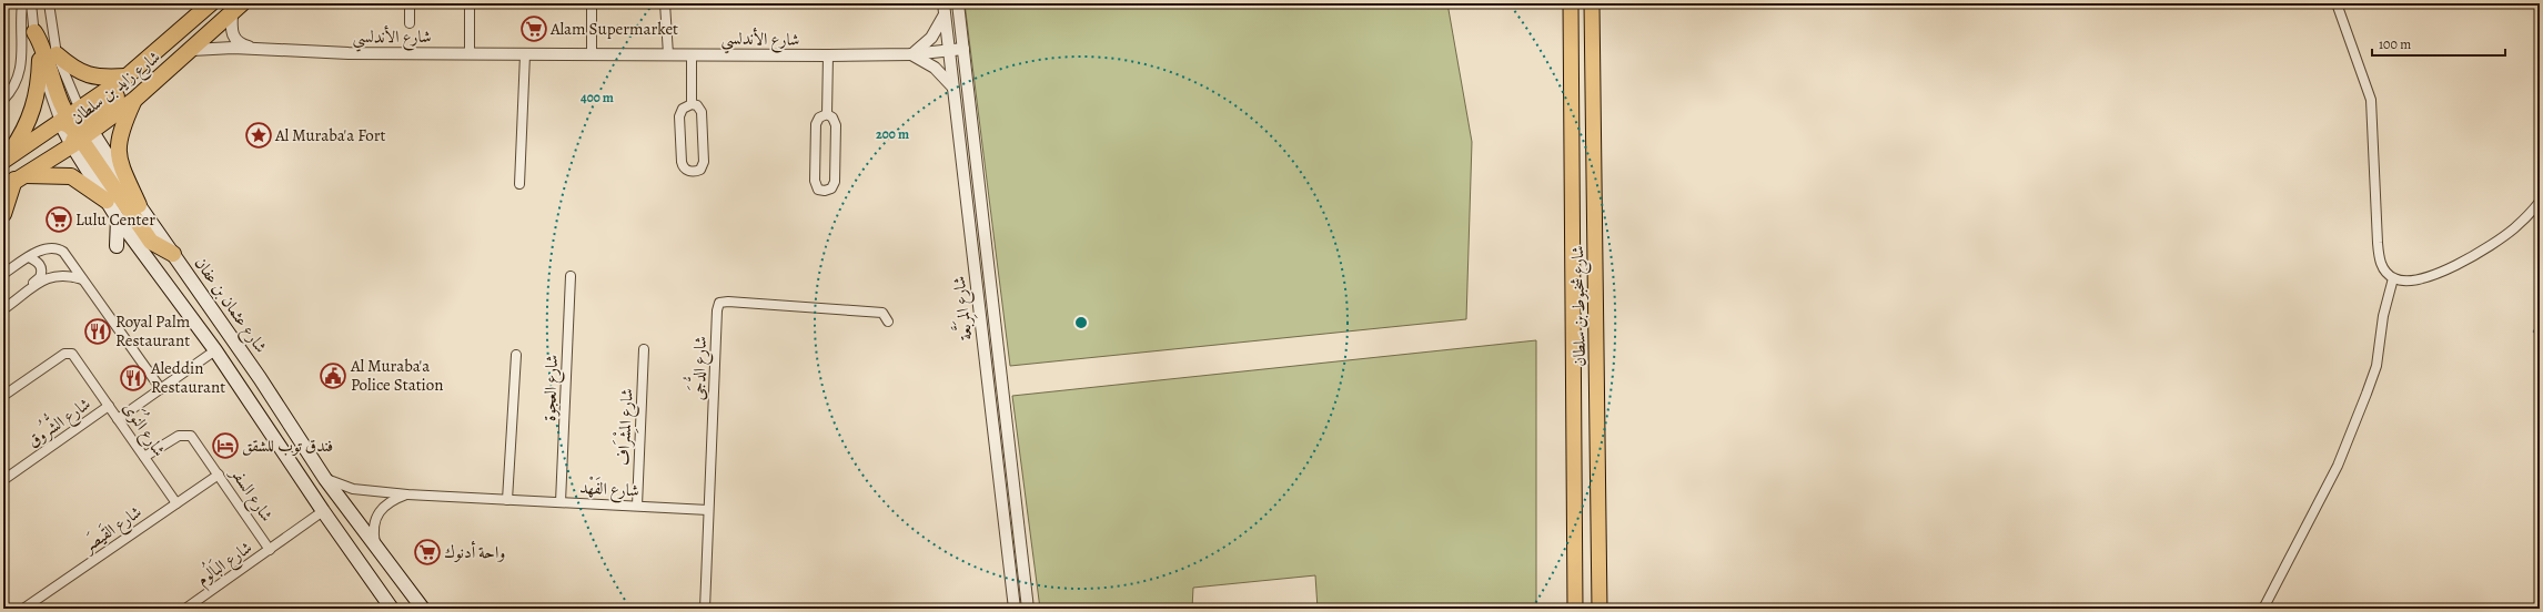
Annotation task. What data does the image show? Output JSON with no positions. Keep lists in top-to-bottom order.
{
  "streets": {
    "highway": ["شارع زايد بن سلطان"],
    "main road": ["شارع عثمان بن عفان", "شارع شخبوط بن سلطان"],
    "street": [
      "شارع الأندلسي",
      "شارع المِرَبَّعة",
      "شارع الدُّجَى",
      "شارع العجوة",
      "شارع الشُّرُوق",
      "شارع المِشْرَاف",
      "شارع النُوَى",
      "شارع الفَهْد",
      "شارع السفر",
      "شارع القَيصَر",
      "شارع البَالُوم"
    ]
  },
  "crossings": [
    ["شارع الأندلسي", "شارع زايد بن سلطان"],
    ["شارع الأندلسي", "شارع المِرَبَّعة"],
    ["شارع زايد بن سلطان", "شارع عثمان بن عفان"],
    ["شارع عثمان بن عفان", "شارع الفَهْد"],
    ["شارع عثمان بن عفان", "شارع البَالُوم"],
    ["شارع الدُّجَى", "شارع الفَهْد"],
    ["شارع العجوة", "شارع الفَهْد"],
    ["شارع الشُّرُوق", "شارع النُوَى"],
    ["شارع المِشْرَاف", "شارع الفَهْد"],
    ["شارع النُوَى", "شارع السفر"],
    ["شارع النُوَى", "شارع القَيصَر"],
    ["شارع السفر", "شارع القَيصَر"],
    ["شارع السفر", "شارع البَالُوم"]
  ],
  "places": {
    "supermarket": ["Alam Supermarket", "Lulu Center", "واحة أدنوك"],
    "place": ["Al Muraba'a Fort"],
    "restaurant": ["Royal Palm Restaurant", "Aleddin Restaurant"],
    "public building": ["Al Muraba'a Police Station"],
    "hotel": ["فندق توب للشقق"]
  },
  "scale_bar": "100 m",
  "rings": ["400 m", "200 m"]
}
